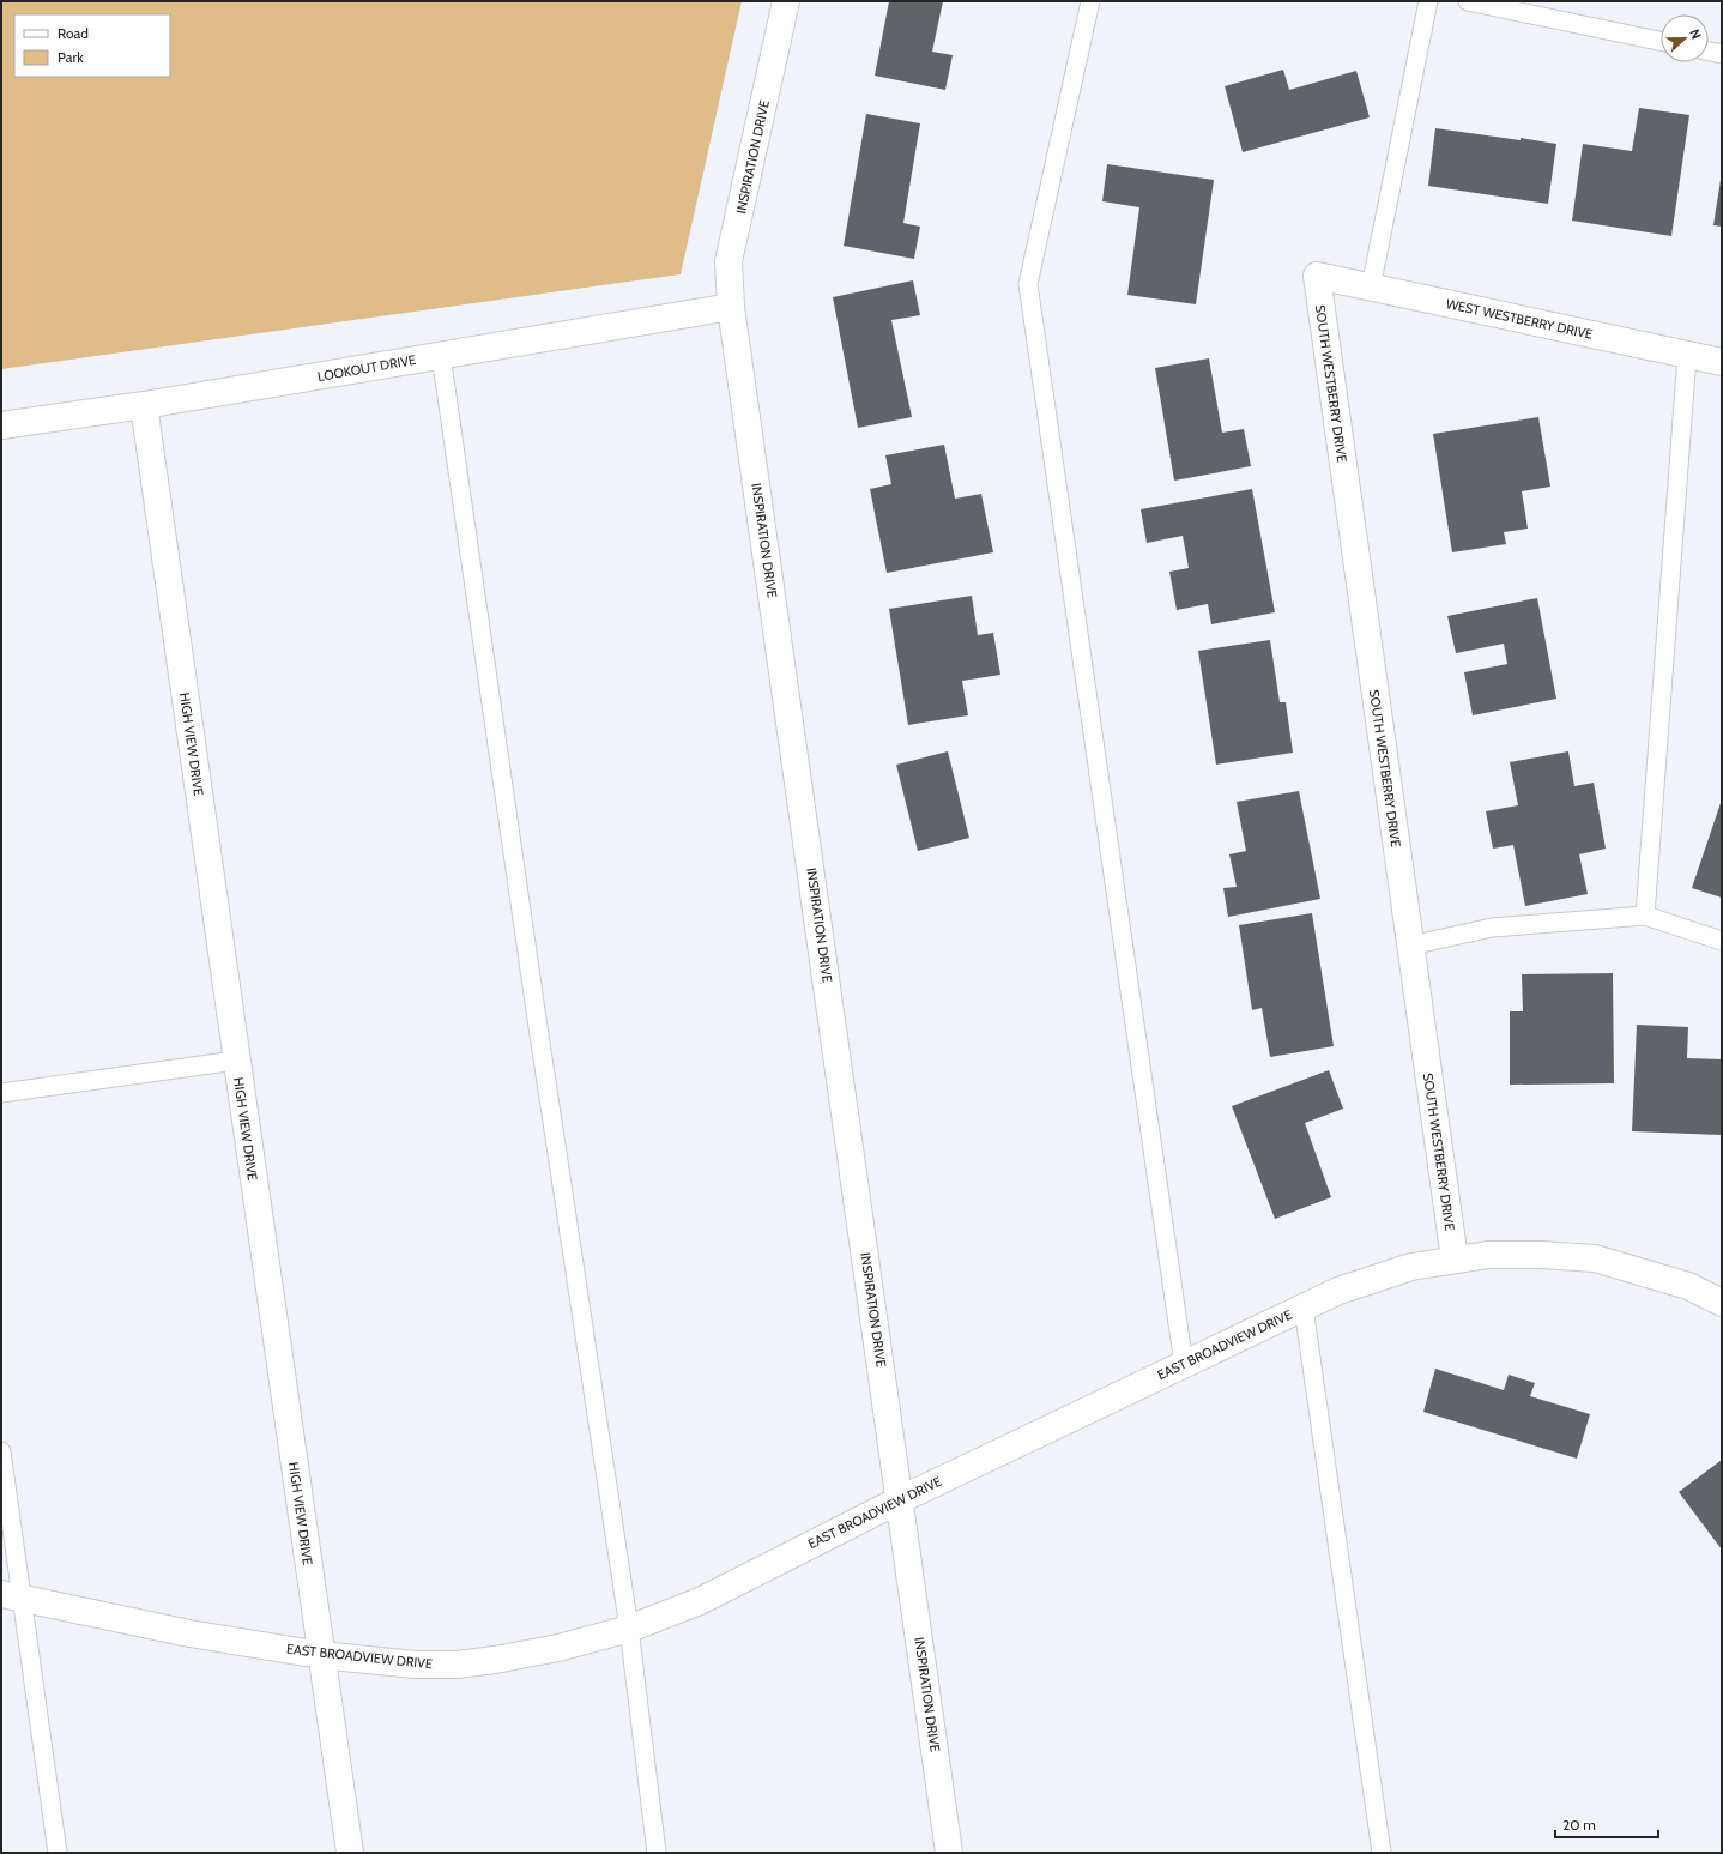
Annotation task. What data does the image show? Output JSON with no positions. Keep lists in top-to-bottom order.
{
  "streets": {
    "street": [
      "INSPIRATION DRIVE",
      "WEST WESTBERRY DRIVE",
      "LOOKOUT DRIVE",
      "SOUTH WESTBERRY DRIVE",
      "HIGH VIEW DRIVE",
      "EAST BROADVIEW DRIVE"
    ]
  },
  "crossings": [
    ["INSPIRATION DRIVE", "LOOKOUT DRIVE"],
    ["INSPIRATION DRIVE", "EAST BROADVIEW DRIVE"],
    ["WEST WESTBERRY DRIVE", "SOUTH WESTBERRY DRIVE"],
    ["LOOKOUT DRIVE", "HIGH VIEW DRIVE"],
    ["SOUTH WESTBERRY DRIVE", "EAST BROADVIEW DRIVE"],
    ["HIGH VIEW DRIVE", "EAST BROADVIEW DRIVE"]
  ],
  "legend": ["Road", "Park"],
  "scale_bar": "20 m",
  "north": "right"
}
